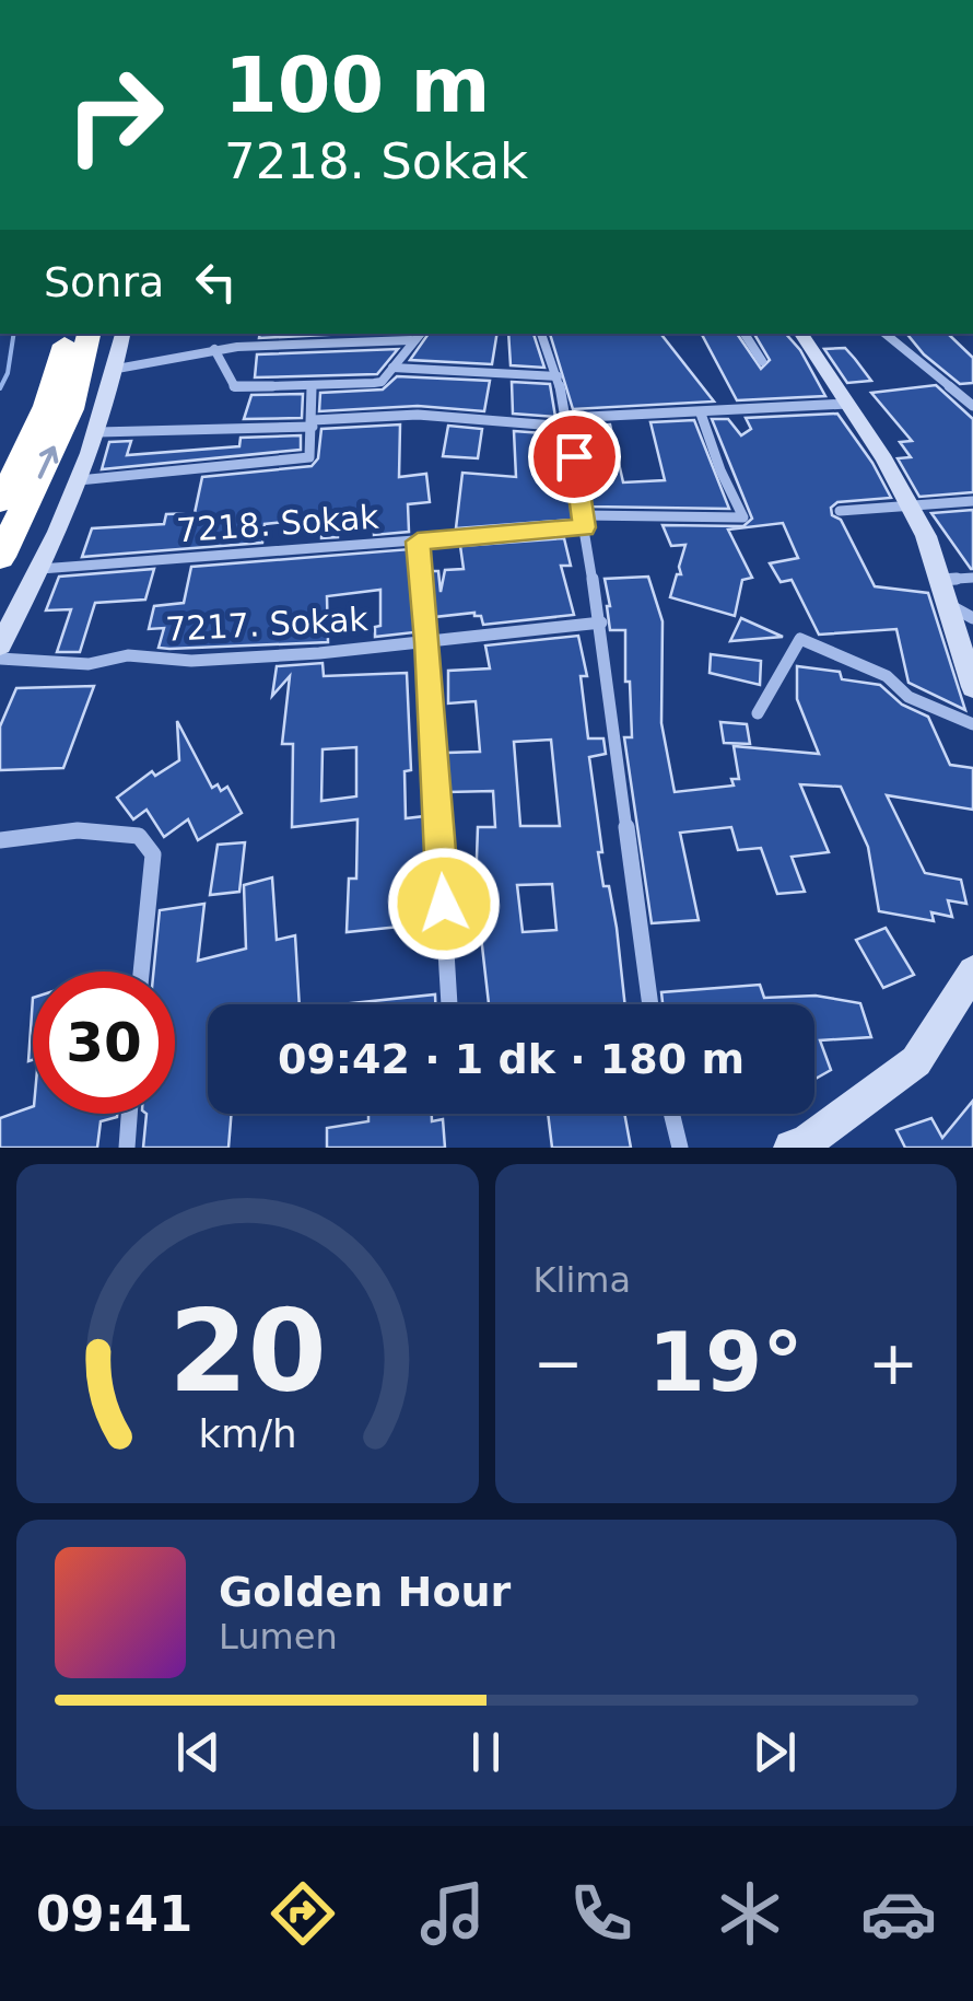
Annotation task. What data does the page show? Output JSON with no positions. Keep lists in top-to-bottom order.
{
  "streets": {
    "street": ["7218. Sokak", "7217. Sokak"]
  },
  "page": {
    "turn": ["100 m", "7218. Sokak"],
    "then": "Sonra",
    "limit": "30",
    "trip": "09:42 · 1 dk · 180 m",
    "tile": "Klima",
    "heat": ["−", "19°", "+"],
    "song": ["Golden Hour", "Lumen"],
    "tabs": "09:41",
    "gauge": ["20", "km/h"]
  }
}
